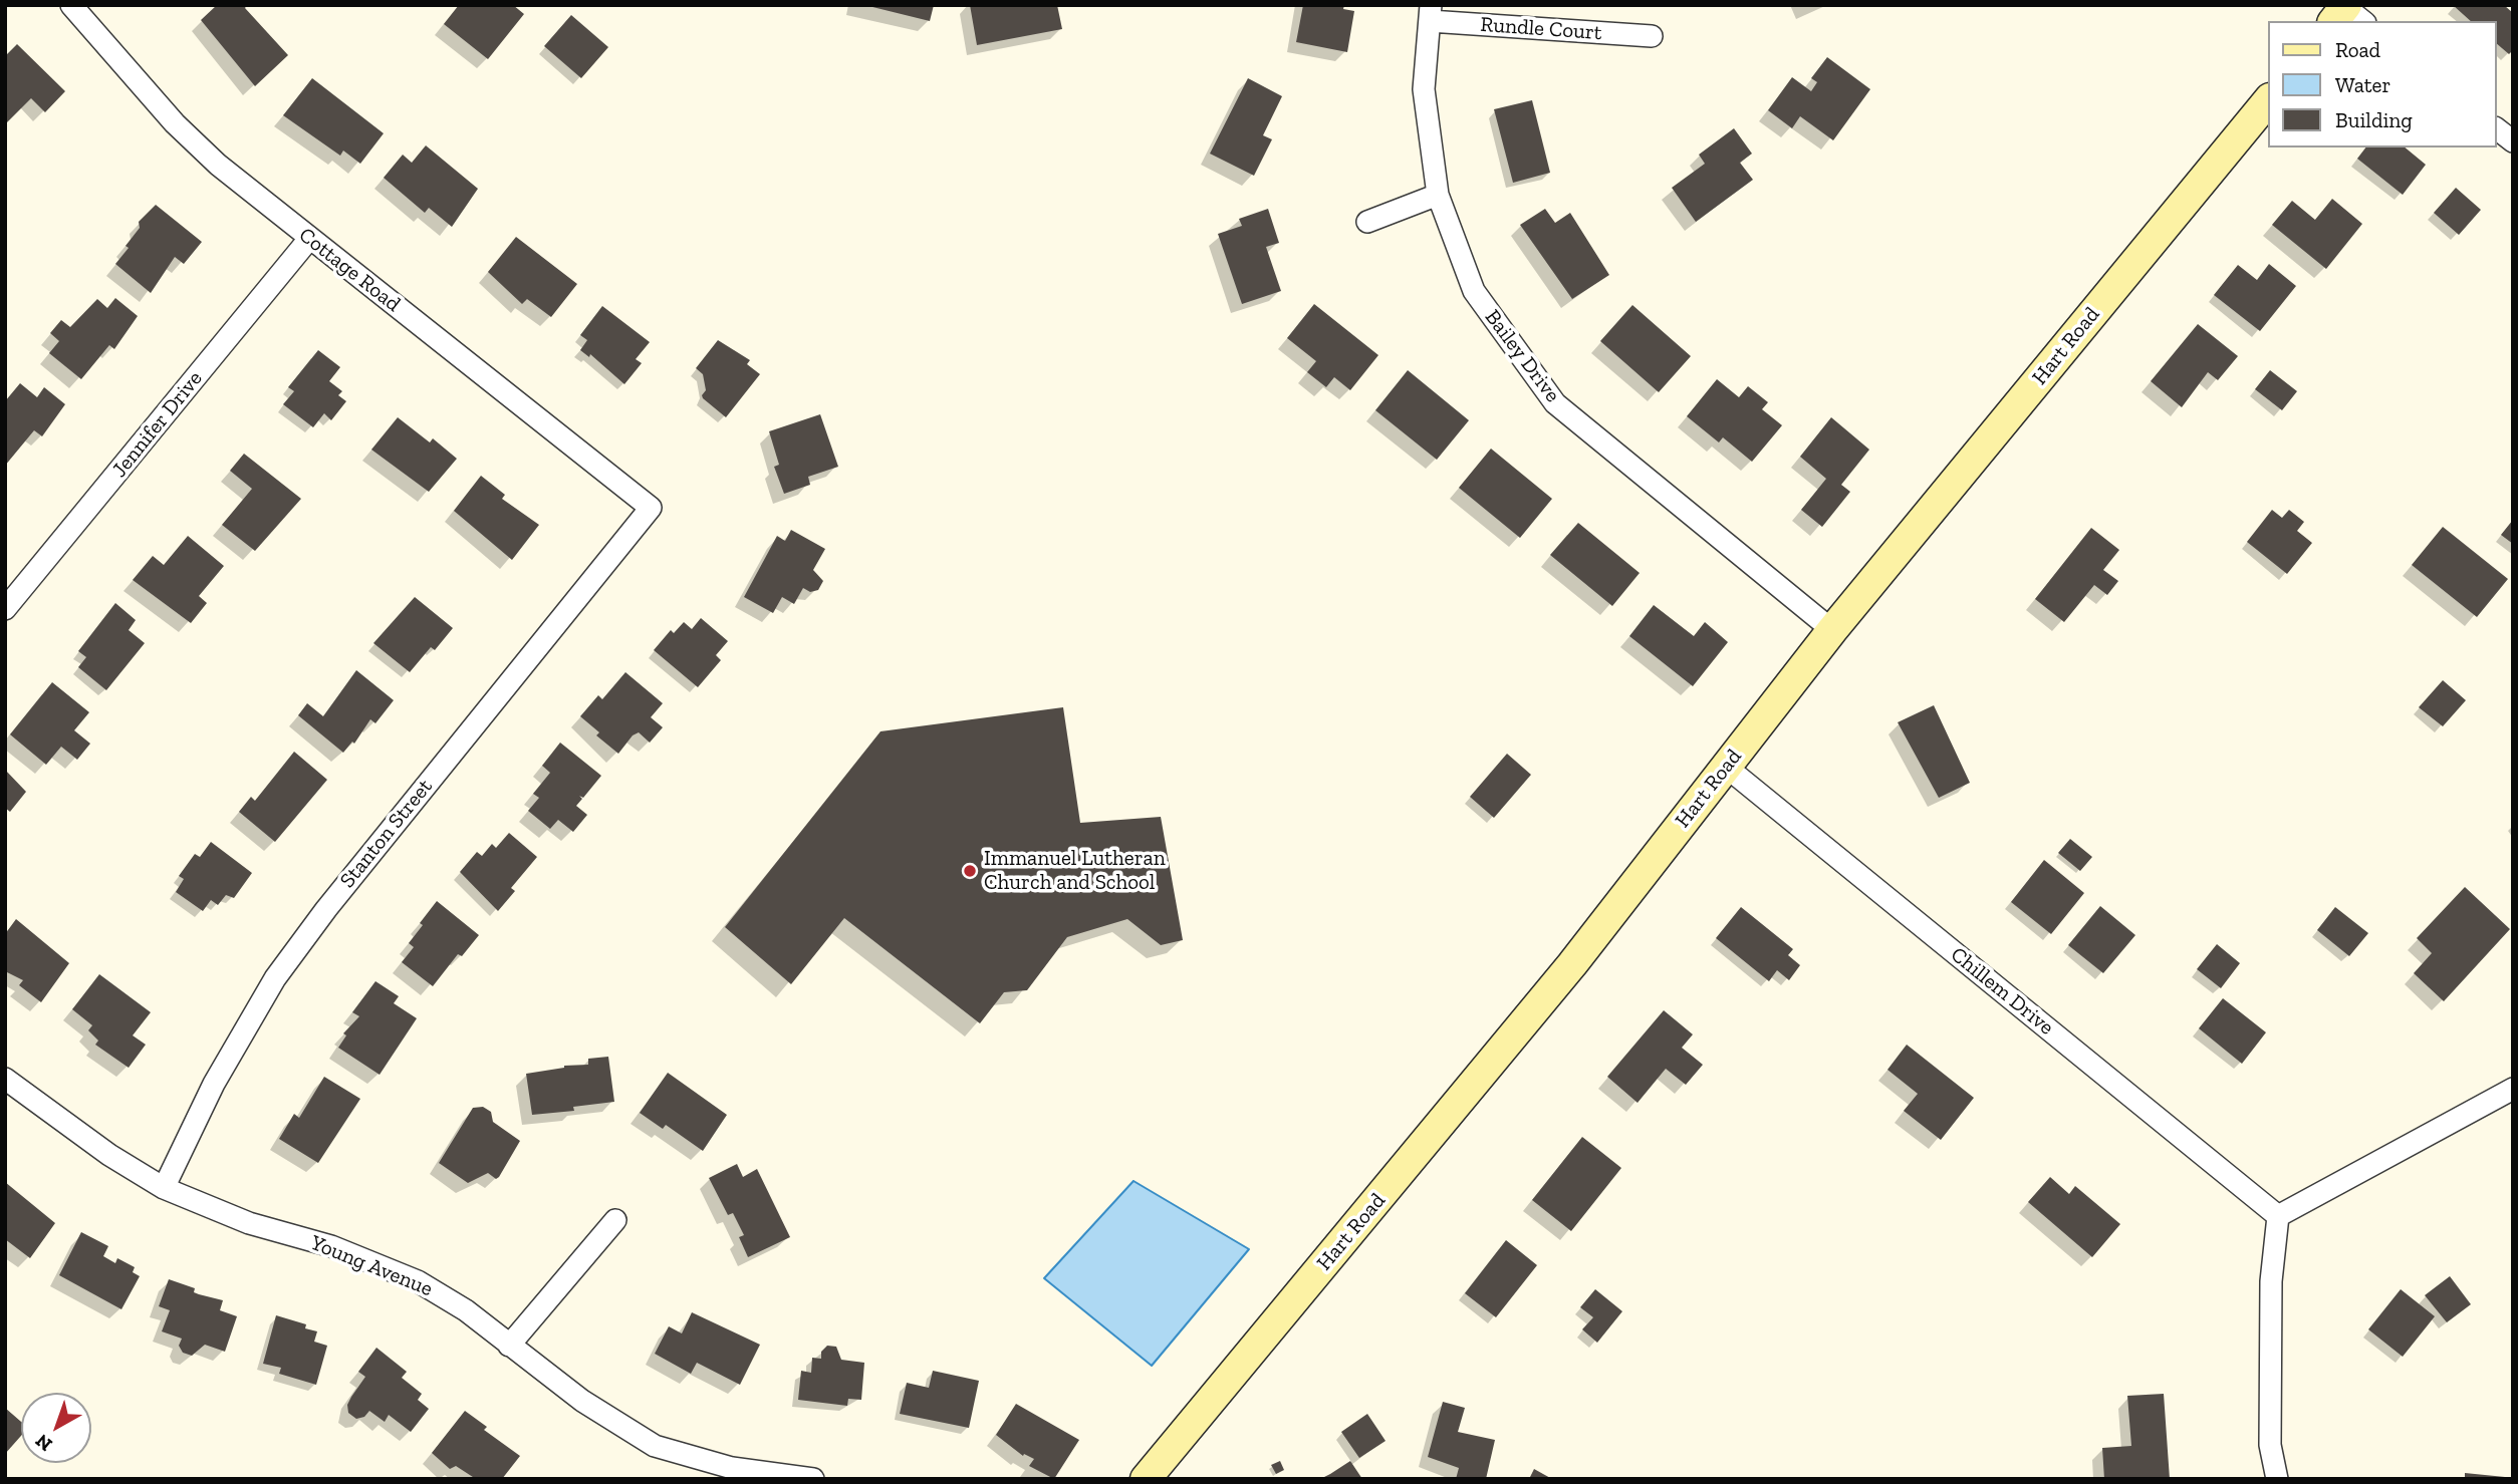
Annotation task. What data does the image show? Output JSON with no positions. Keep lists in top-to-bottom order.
{
  "streets": {
    "street": [
      "Rundle Court",
      "Cottage Road",
      "Hart Road",
      "Bailey Drive",
      "Jennifer Drive",
      "Stanton Street",
      "Chillem Drive",
      "Young Avenue"
    ]
  },
  "crossings": [
    ["Rundle Court", "Bailey Drive"],
    ["Cottage Road", "Jennifer Drive"],
    ["Cottage Road", "Stanton Street"],
    ["Hart Road", "Bailey Drive"],
    ["Hart Road", "Chillem Drive"],
    ["Stanton Street", "Young Avenue"]
  ],
  "places": ["Immanuel Lutheran Church and School"],
  "legend": ["Road", "Water", "Building"],
  "north": "bottom left"
}
